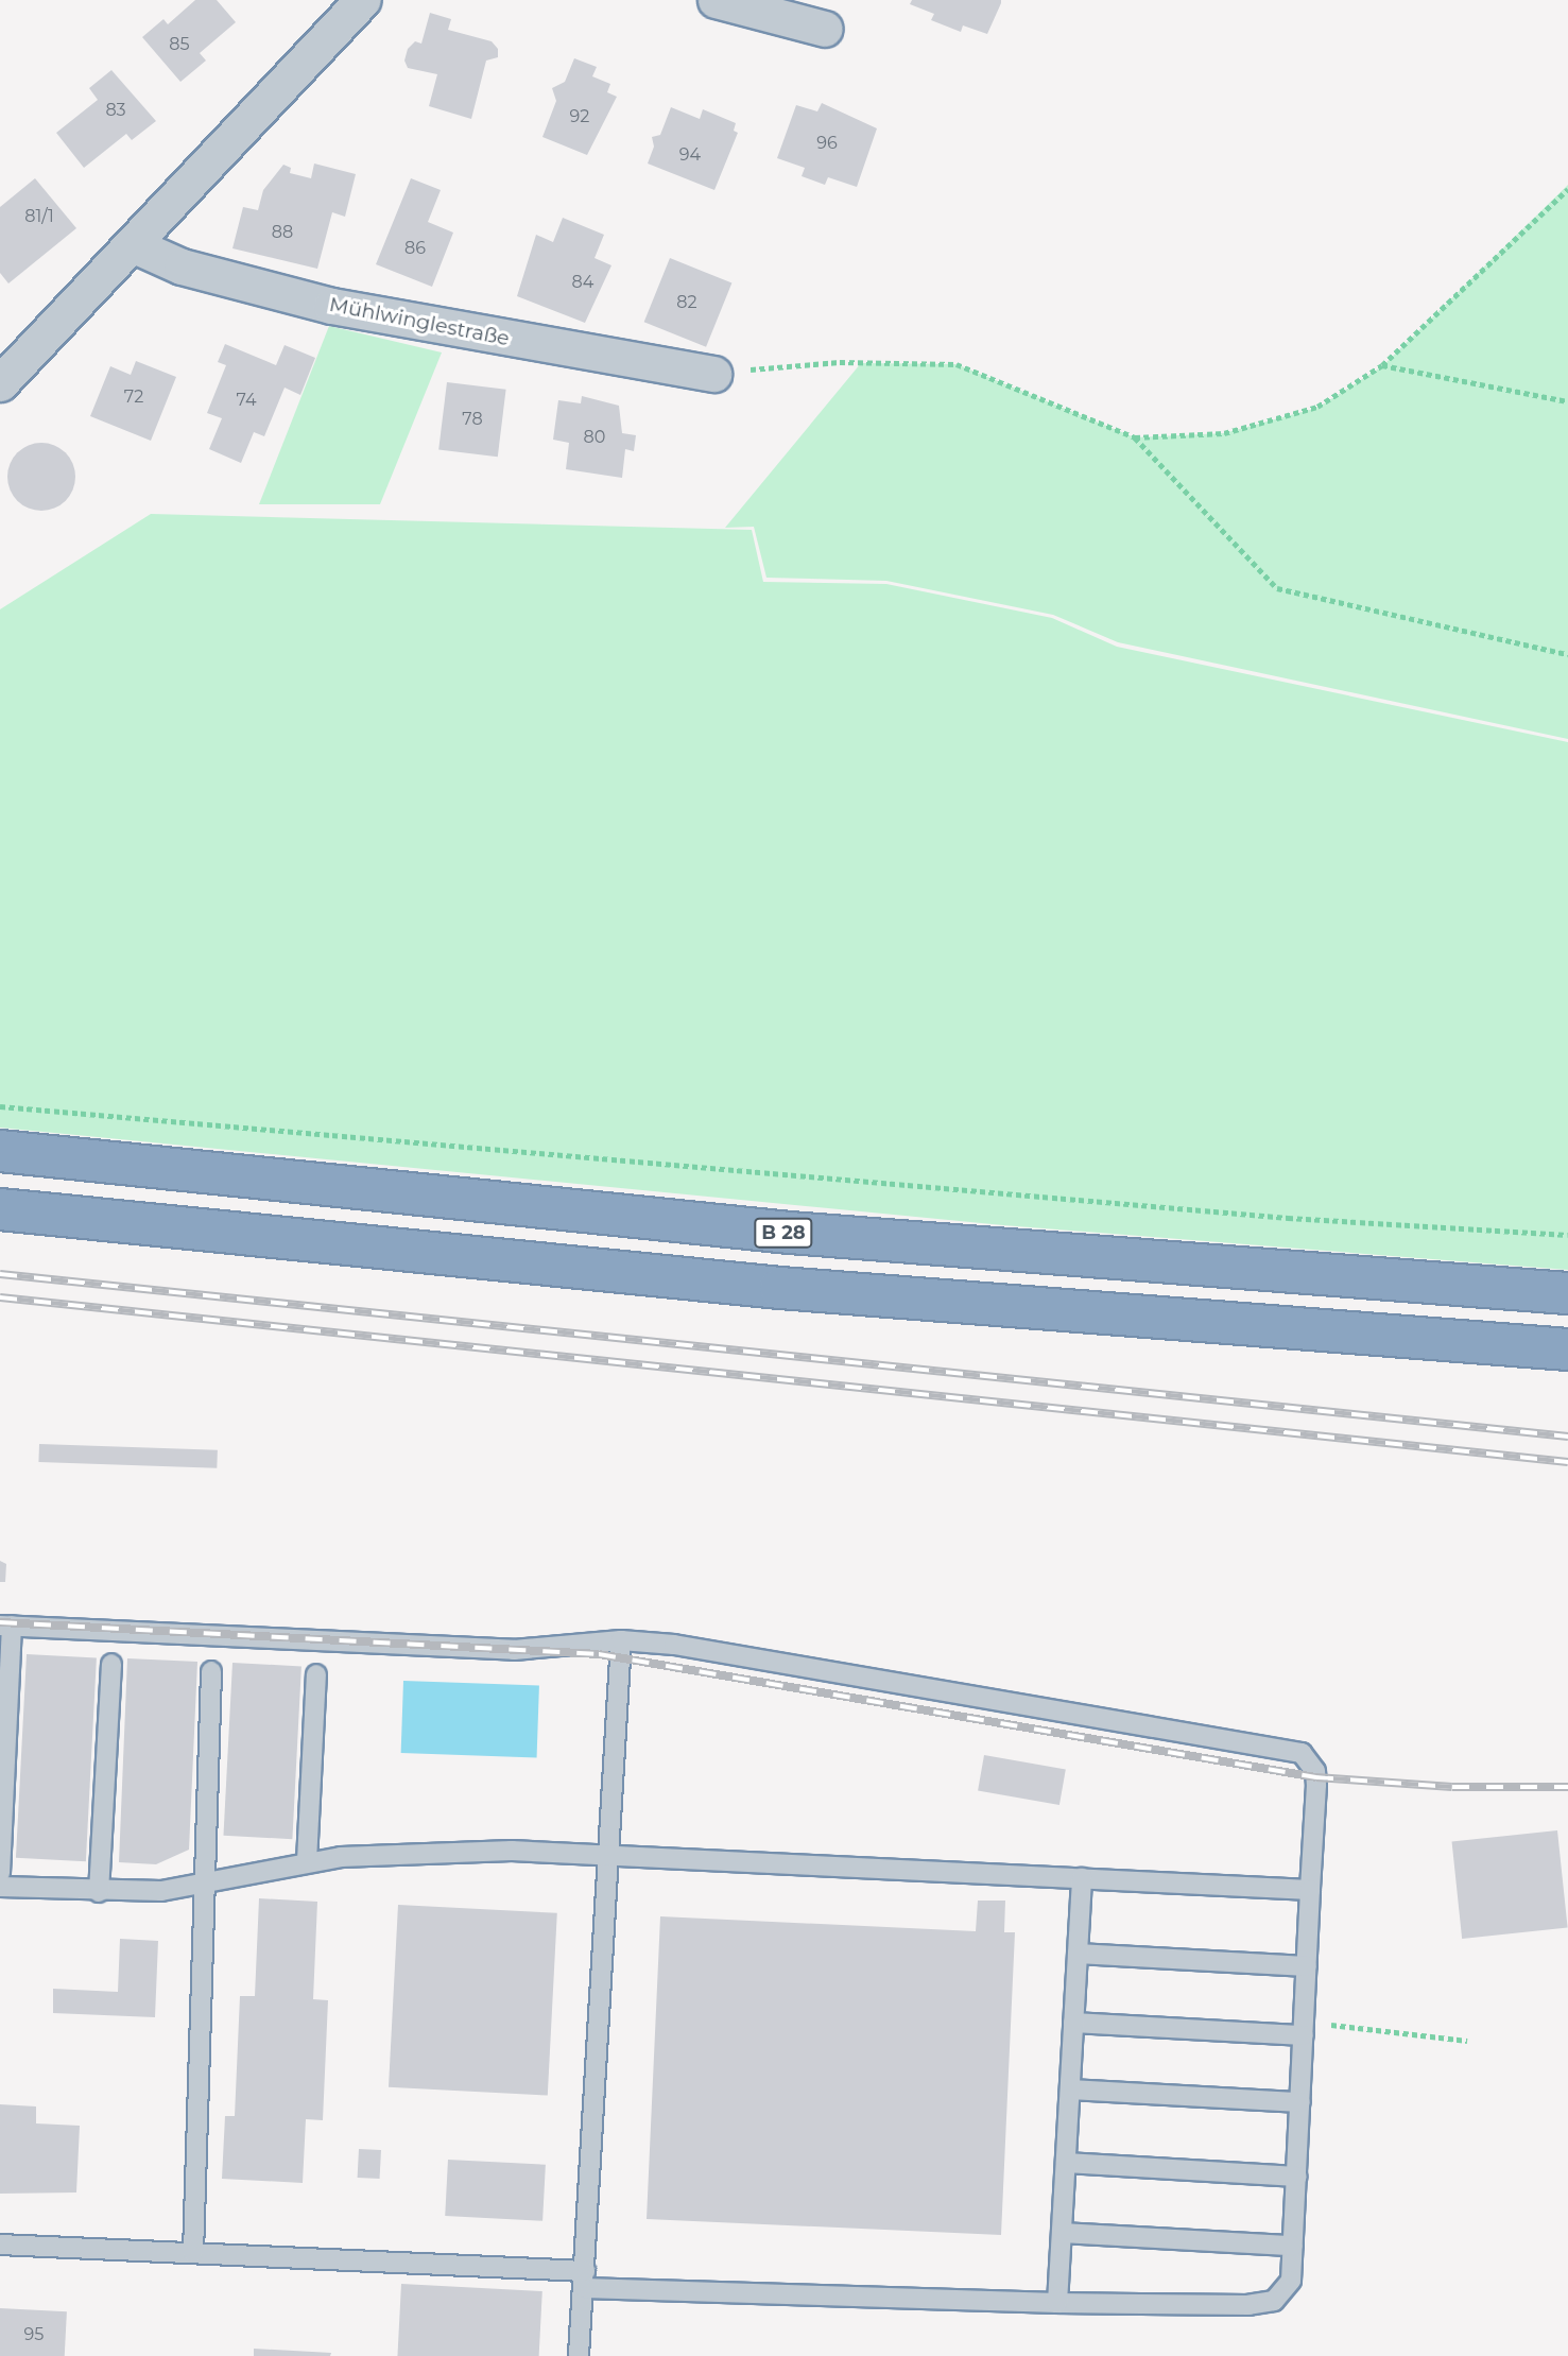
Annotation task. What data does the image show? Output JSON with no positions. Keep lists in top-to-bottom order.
{
  "streets": {
    "highway": ["B 28"],
    "street": ["Mühlwinglestraße"]
  },
  "house_numbers": [
    "85",
    "83",
    "92",
    "96",
    "94",
    "81/1",
    "88",
    "86",
    "84",
    "82",
    "72",
    "74",
    "78",
    "80",
    "95"
  ]
}
